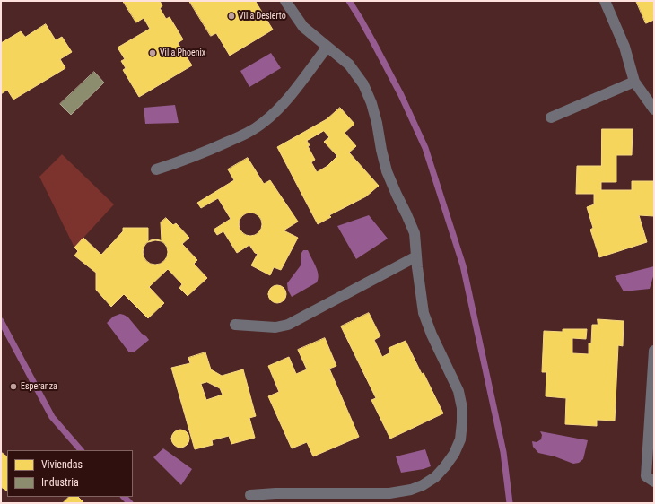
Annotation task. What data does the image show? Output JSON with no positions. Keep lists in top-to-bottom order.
{
  "places": ["Villa Desierto", "Villa Phoenix", "Esperanza"],
  "legend": ["Viviendas", "Industria"]
}
